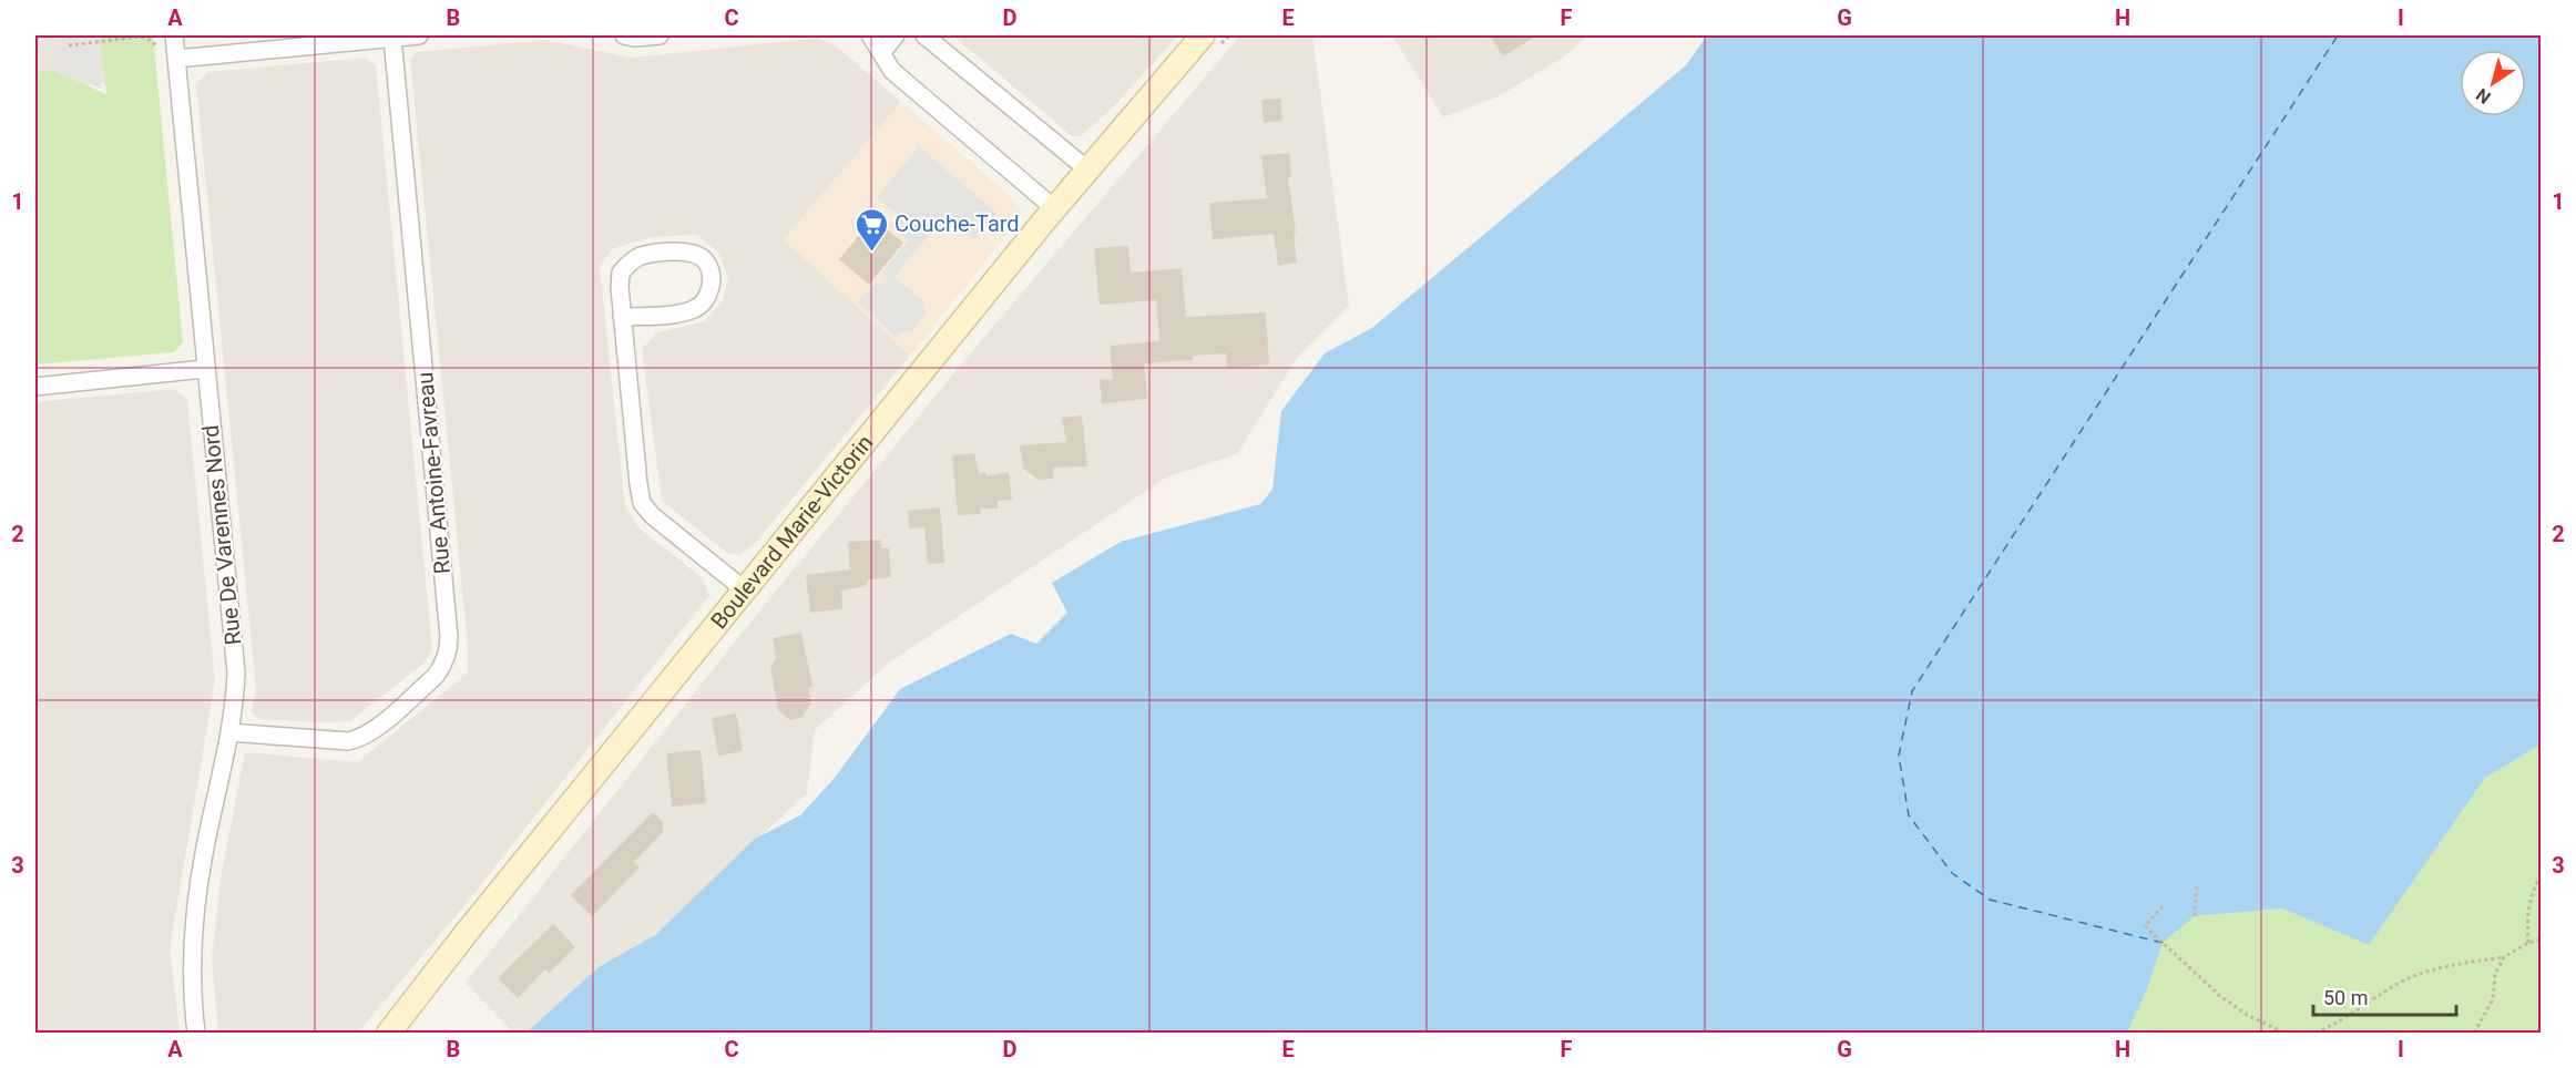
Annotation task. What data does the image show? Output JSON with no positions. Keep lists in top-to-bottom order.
{
  "streets": {
    "street": ["Rue Antoine-Favreau", "Boulevard Marie-Victorin", "Rue De Varennes Nord"]
  },
  "crossings": [
    ["Rue Antoine-Favreau", "Rue De Varennes Nord"]
  ],
  "places": {
    "supermarket": ["Couche-Tard"]
  },
  "scale_bar": "50 m",
  "north": "bottom left",
  "grid": {
    "columns": [
      "A",
      "B",
      "C",
      "D",
      "E",
      "F",
      "G",
      "H",
      "I"
    ],
    "rows": ["1", "2", "3"]
  }
}
